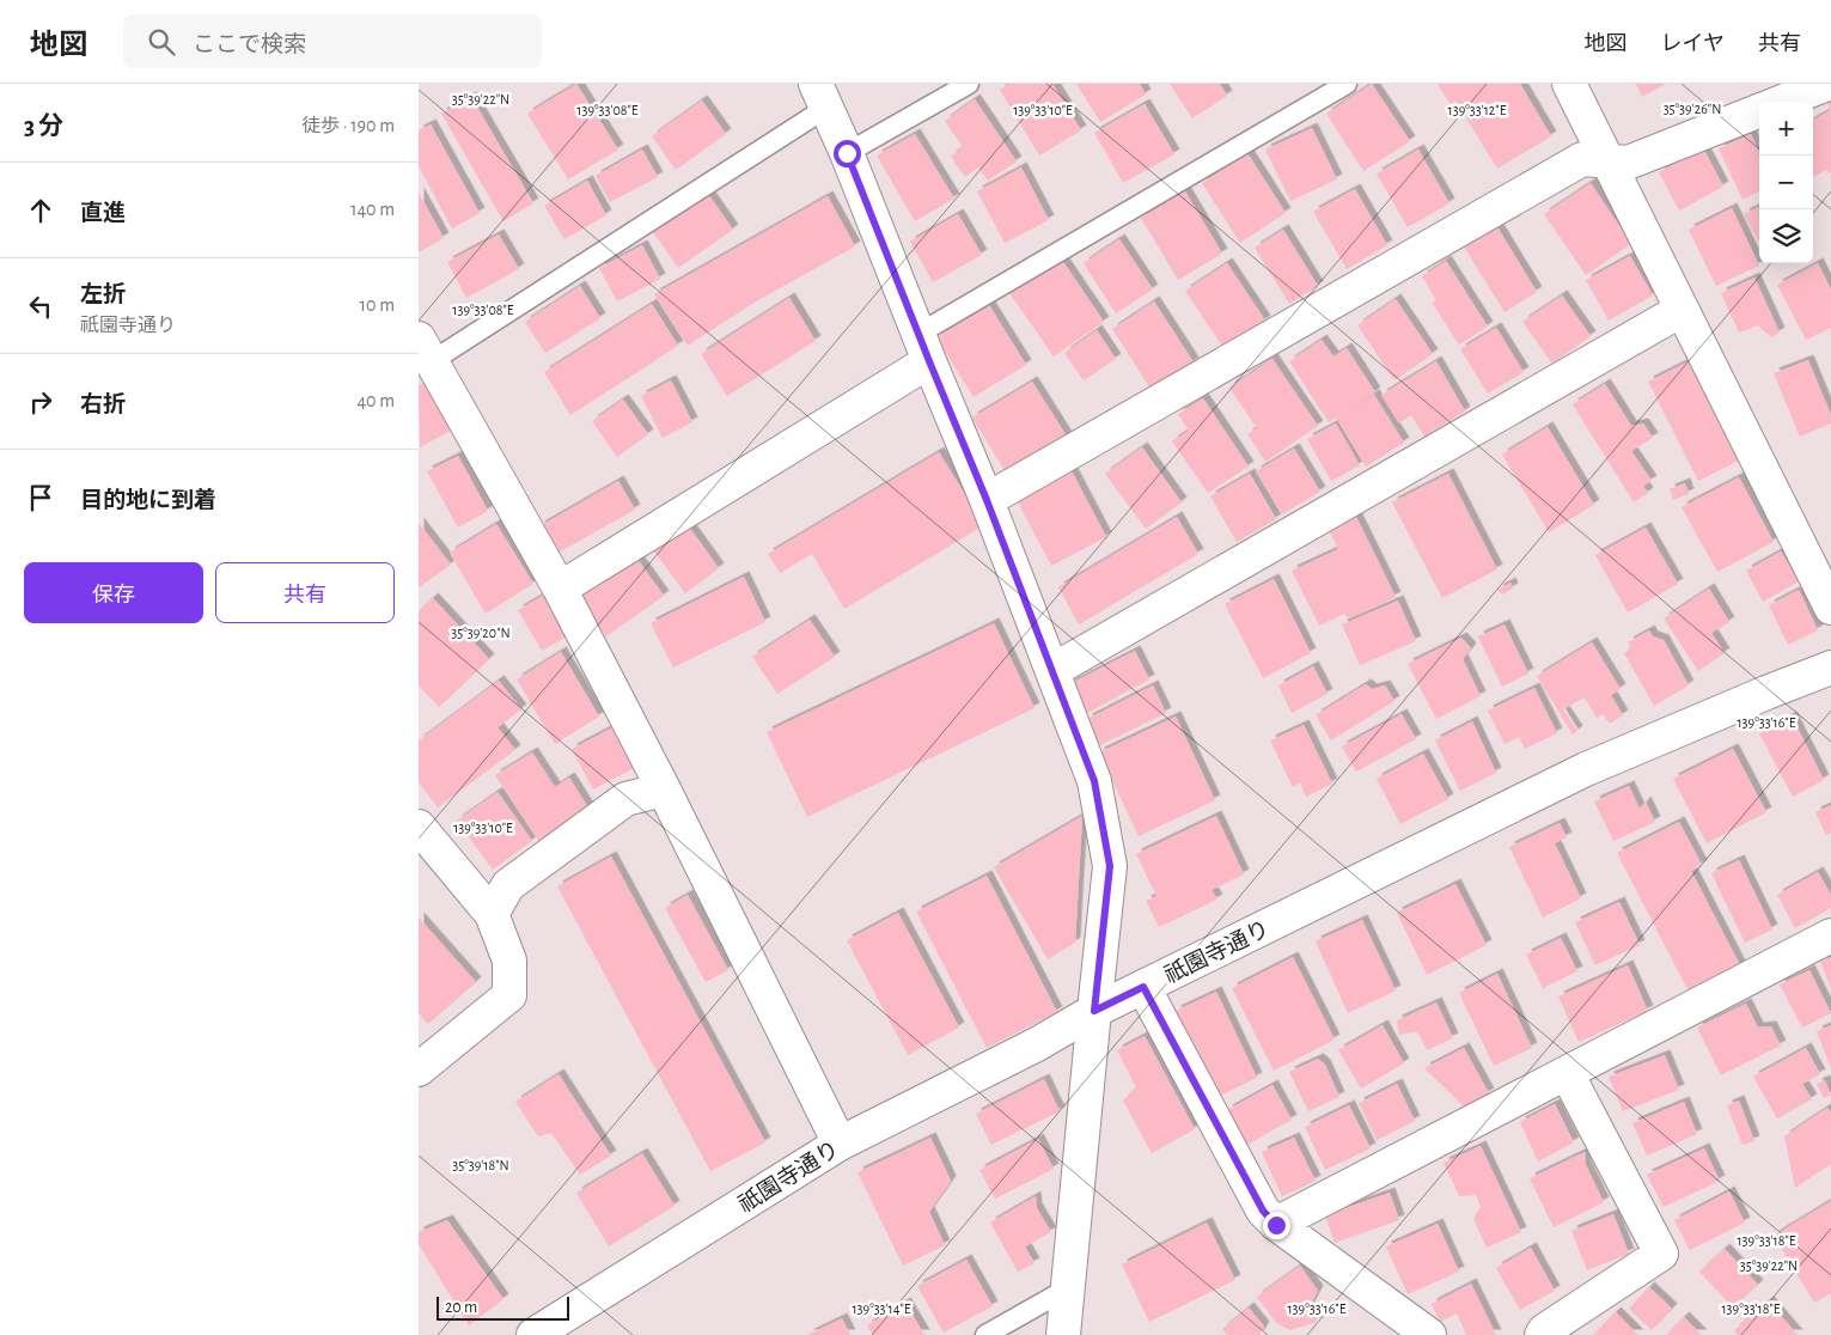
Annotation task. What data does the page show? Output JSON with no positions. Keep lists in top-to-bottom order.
{
  "streets": {
    "street": ["祇園寺通り"]
  },
  "scale_bar": "20 m",
  "page": {
    "header": "地図",
    "search": "ここで検索",
    "nav": ["地図", "レイヤ", "共有"],
    "heading": ["3 分", "徒歩 · 190 m"],
    "map_buttons": ["+", "−"],
    "list": [
      ["直進", "140 m"],
      ["左折", "祇園寺通り", "10 m"],
      ["右折", "40 m"],
      "目的地に到着"
    ],
    "buttons": ["保存", "共有"],
    "scale": "20 m"
  },
  "coordinates": [
    "35°39'22\"N",
    "35°39'26\"N",
    "139°33'08\"E",
    "139°33'10\"E",
    "139°33'12\"E",
    "35°39'20\"N",
    "139°33'16\"E",
    "35°39'18\"N",
    "139°33'18\"E",
    "139°33'14\"E"
  ]
}
